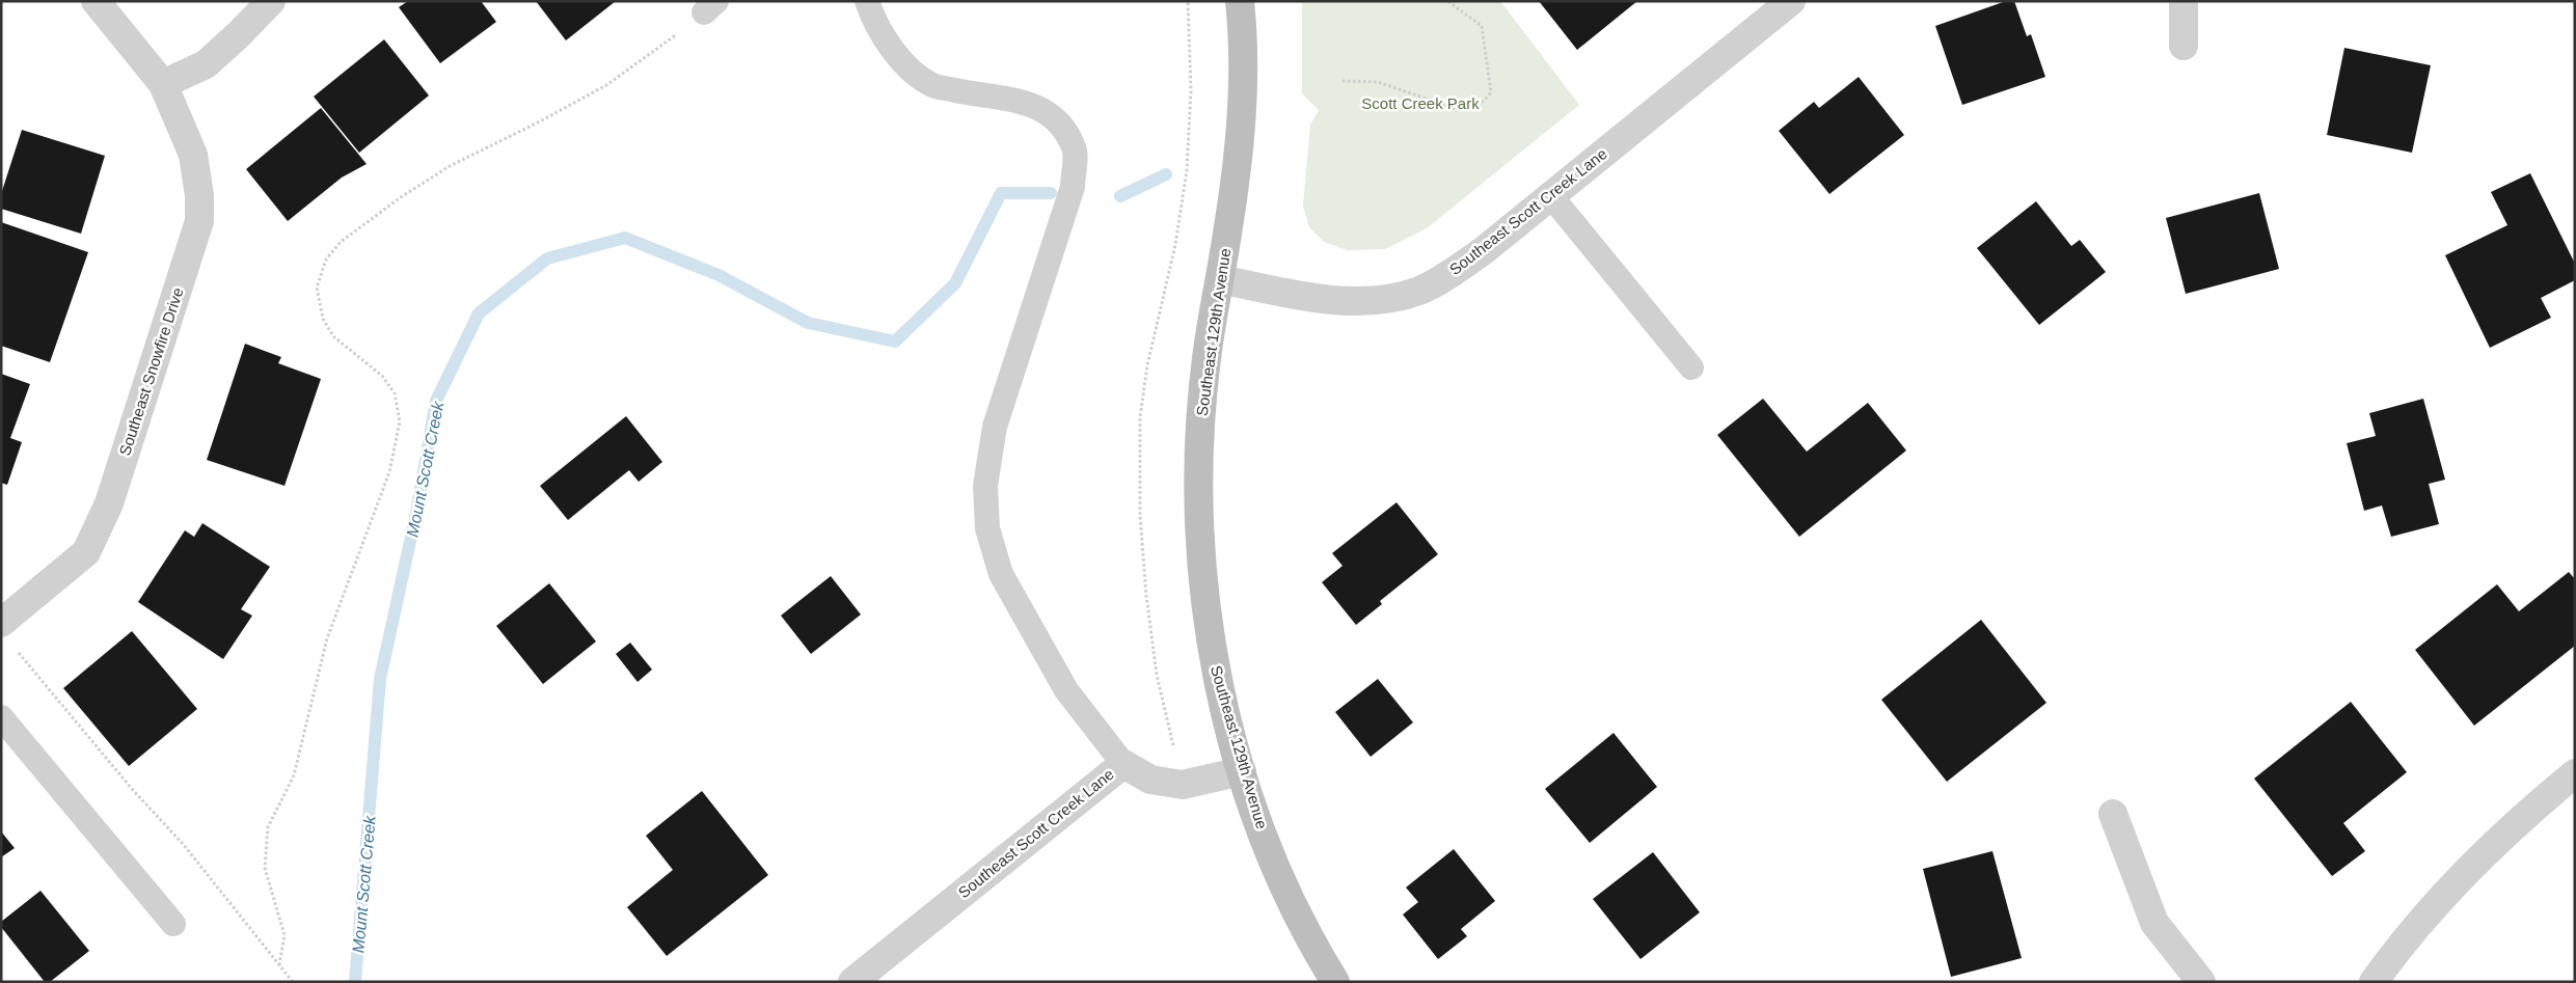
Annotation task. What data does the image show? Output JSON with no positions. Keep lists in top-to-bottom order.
{
  "streets": {
    "main road": ["Southeast 129th Avenue"],
    "street": ["Southeast Scott Creek Lane", "Southeast Snowfire Drive"]
  },
  "crossings": [
    ["Southeast Scott Creek Lane", "Southeast 129th Avenue"]
  ],
  "water": ["Mount Scott Creek"],
  "parks": ["Scott Creek Park"]
}
